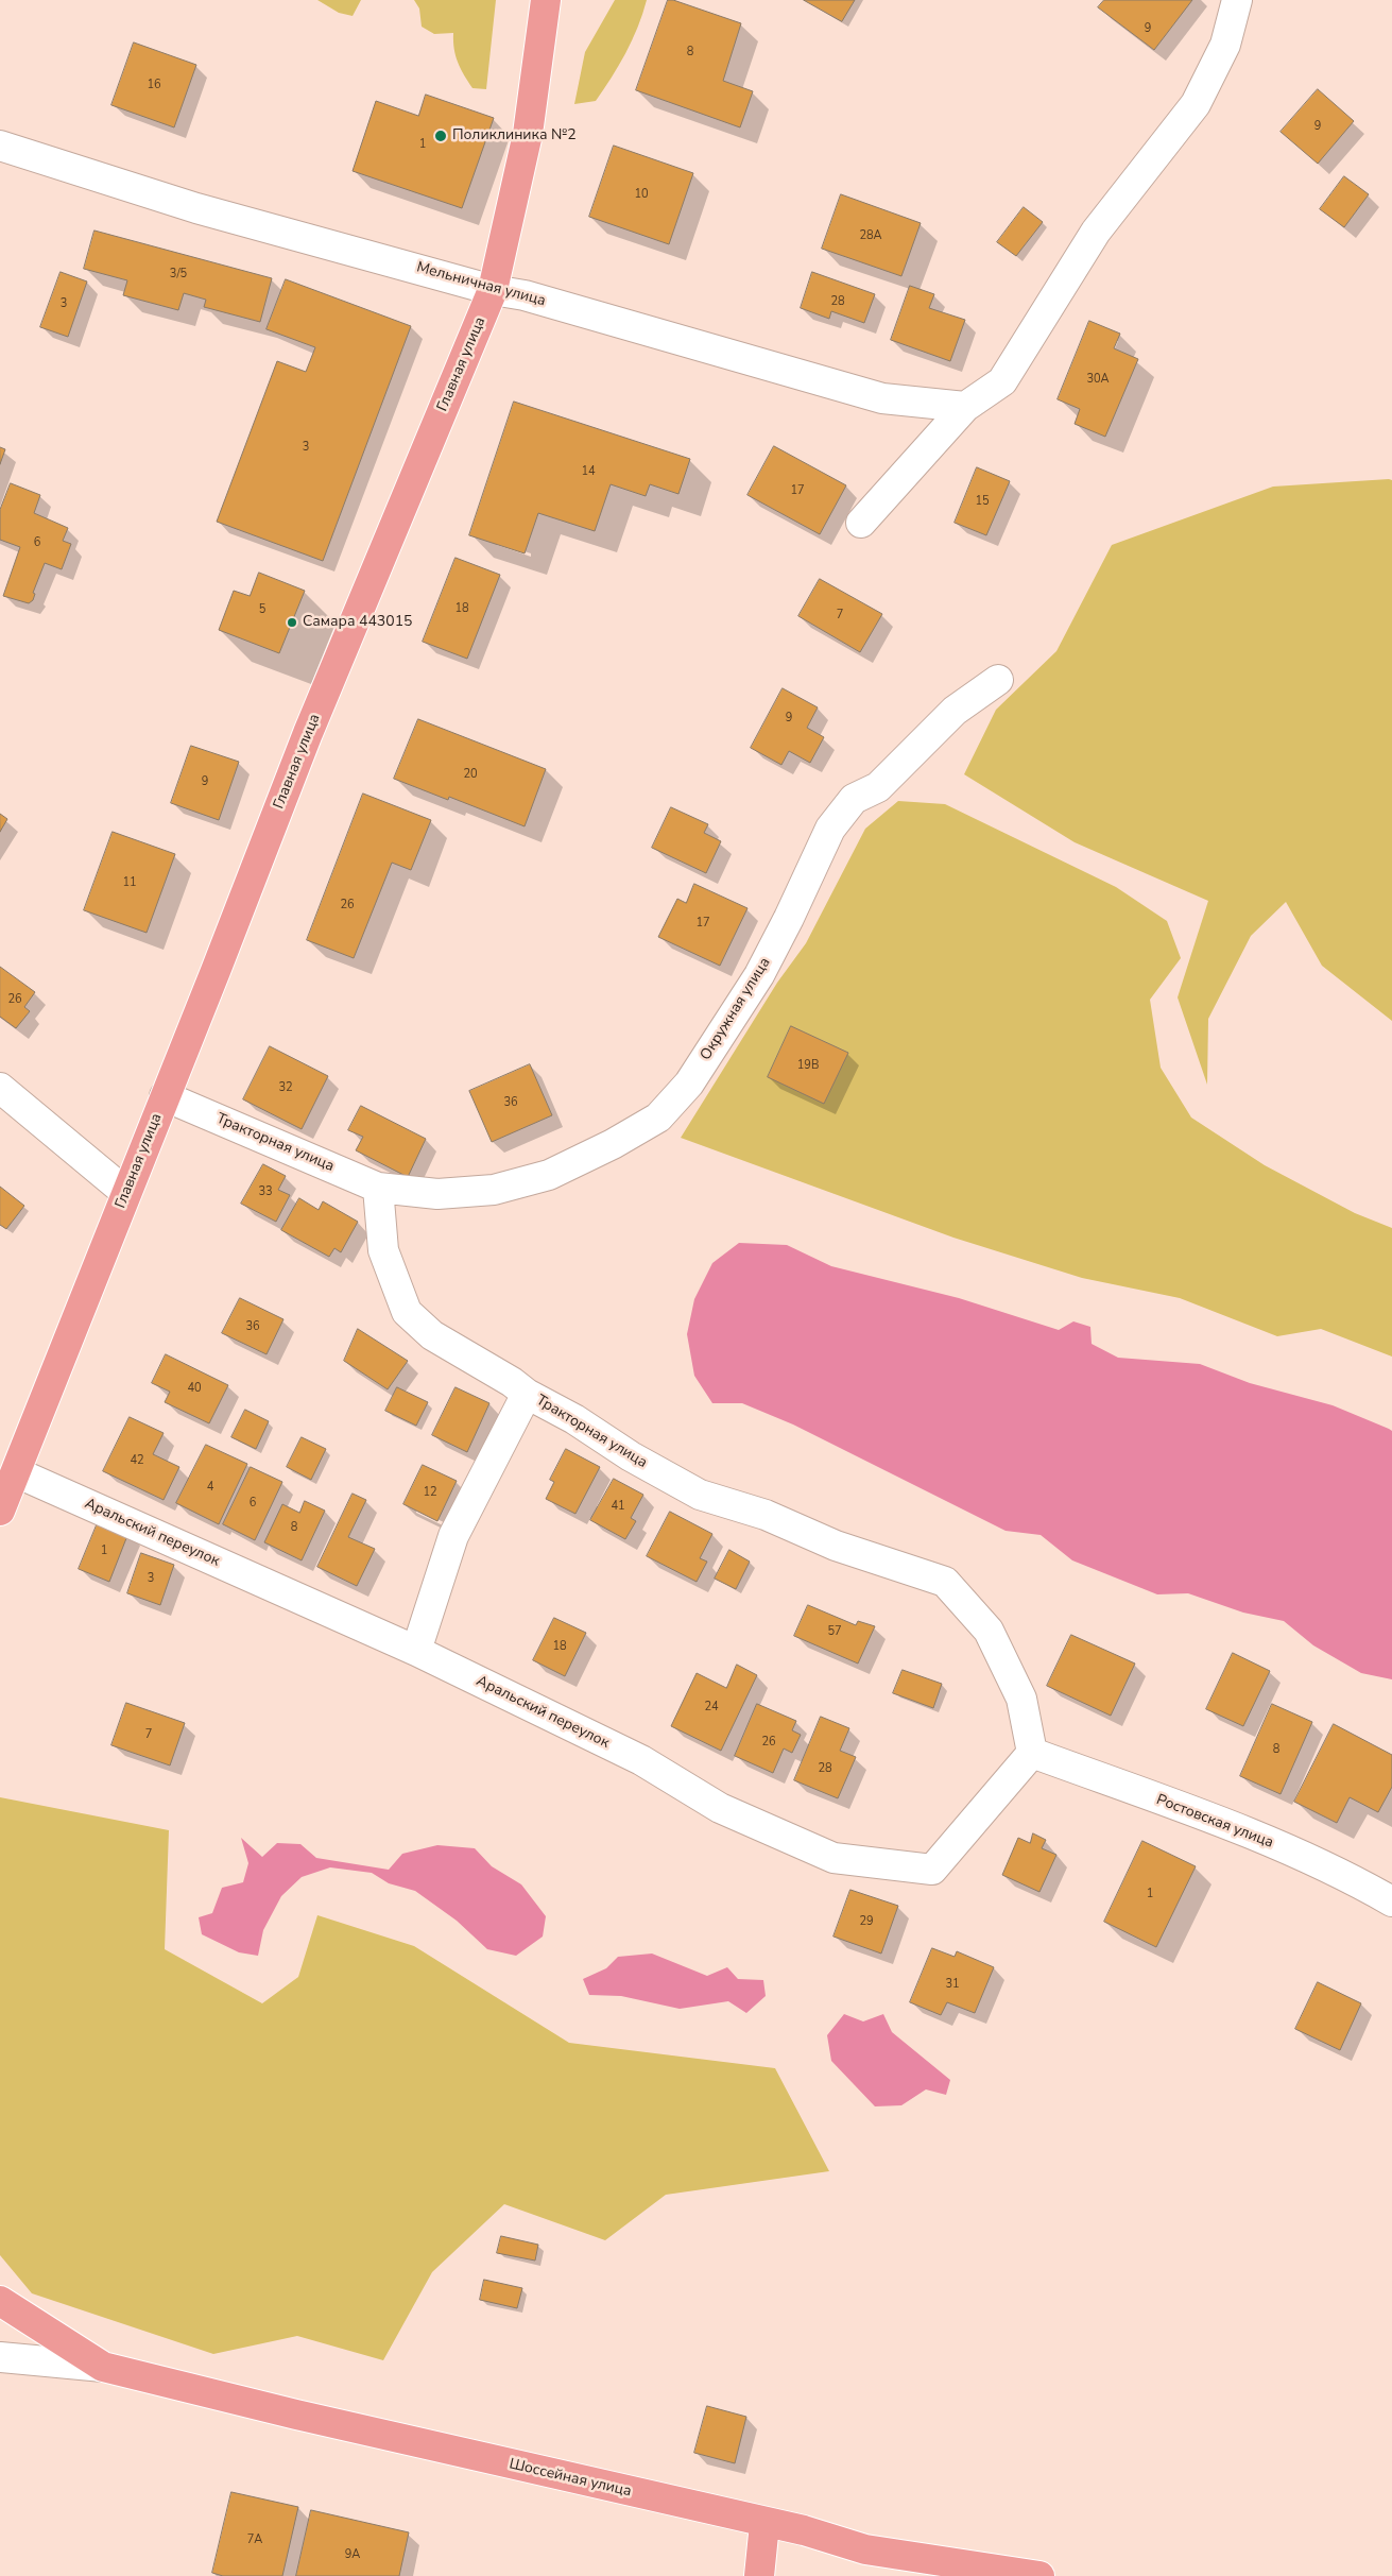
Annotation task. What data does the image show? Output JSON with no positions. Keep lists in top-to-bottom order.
{
  "streets": {
    "main road": ["Главная улица", "Шоссейная улица"],
    "street": [
      "Мельничная улица",
      "Окружная улица",
      "Тракторная улица",
      "Аральский переулок",
      "Ростовская улица"
    ]
  },
  "crossings": [
    ["Мельничная улица", "Главная улица"],
    ["Главная улица", "Тракторная улица"],
    ["Главная улица", "Аральский переулок"],
    ["Окружная улица", "Тракторная улица"],
    ["Тракторная улица", "Аральский переулок"],
    ["Тракторная улица", "Ростовская улица"],
    ["Аральский переулок", "Ростовская улица"]
  ],
  "places": ["Поликлиника №2", "Самара 443015"],
  "house_numbers": [
    "9",
    "8",
    "16",
    "9",
    "1",
    "10",
    "28А",
    "3/5",
    "28",
    "3",
    "30А",
    "3",
    "14",
    "17",
    "15",
    "6",
    "18",
    "5",
    "7",
    "9",
    "20",
    "9",
    "11",
    "26",
    "17",
    "26",
    "19В",
    "32",
    "36",
    "33",
    "36",
    "40",
    "42",
    "4",
    "12",
    "6",
    "41",
    "8",
    "1",
    "3",
    "57",
    "18",
    "24",
    "7",
    "26",
    "8",
    "28",
    "1",
    "29",
    "31",
    "7А",
    "9А"
  ]
}
